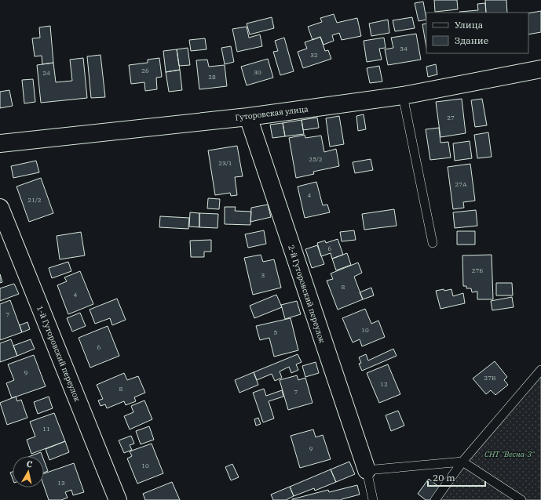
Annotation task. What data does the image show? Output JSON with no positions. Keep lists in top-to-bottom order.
{
  "streets": {
    "street": ["Гуторовская улица", "2-й Гуторовский переулок", "1-й Гуторовский переулок"]
  },
  "crossings": [
    ["Гуторовская улица", "2-й Гуторовский переулок"]
  ],
  "parks": ["СНТ \"Весна-3\""],
  "house_numbers": [
    "34",
    "32",
    "26",
    "30",
    "24",
    "28",
    "27",
    "25/2",
    "23/1",
    "27А",
    "4",
    "21/2",
    "6",
    "27Б",
    "3",
    "8",
    "4",
    "7",
    "10",
    "5",
    "6",
    "9",
    "27В",
    "12",
    "8",
    "7",
    "11",
    "9",
    "10",
    "13"
  ],
  "legend": ["Улица", "Здание"],
  "scale_bar": "20 m",
  "north": "top"
}
